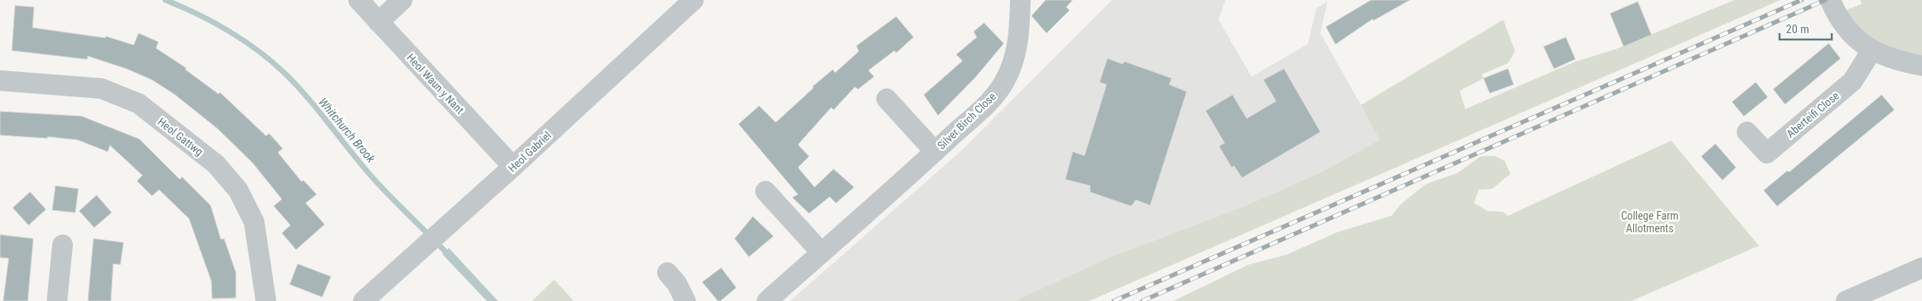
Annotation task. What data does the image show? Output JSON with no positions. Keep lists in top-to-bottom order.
{
  "streets": {
    "street": [
      "Heol Waun y Nant",
      "Aberteifi Close",
      "Silver Birch Close",
      "Heol Gattwg",
      "Heol Gabriel"
    ]
  },
  "crossings": [
    ["Heol Waun y Nant", "Heol Gabriel"]
  ],
  "water": ["Whitchurch Brook"],
  "parks": ["College Farm Allotments"],
  "scale_bar": "20 m"
}
